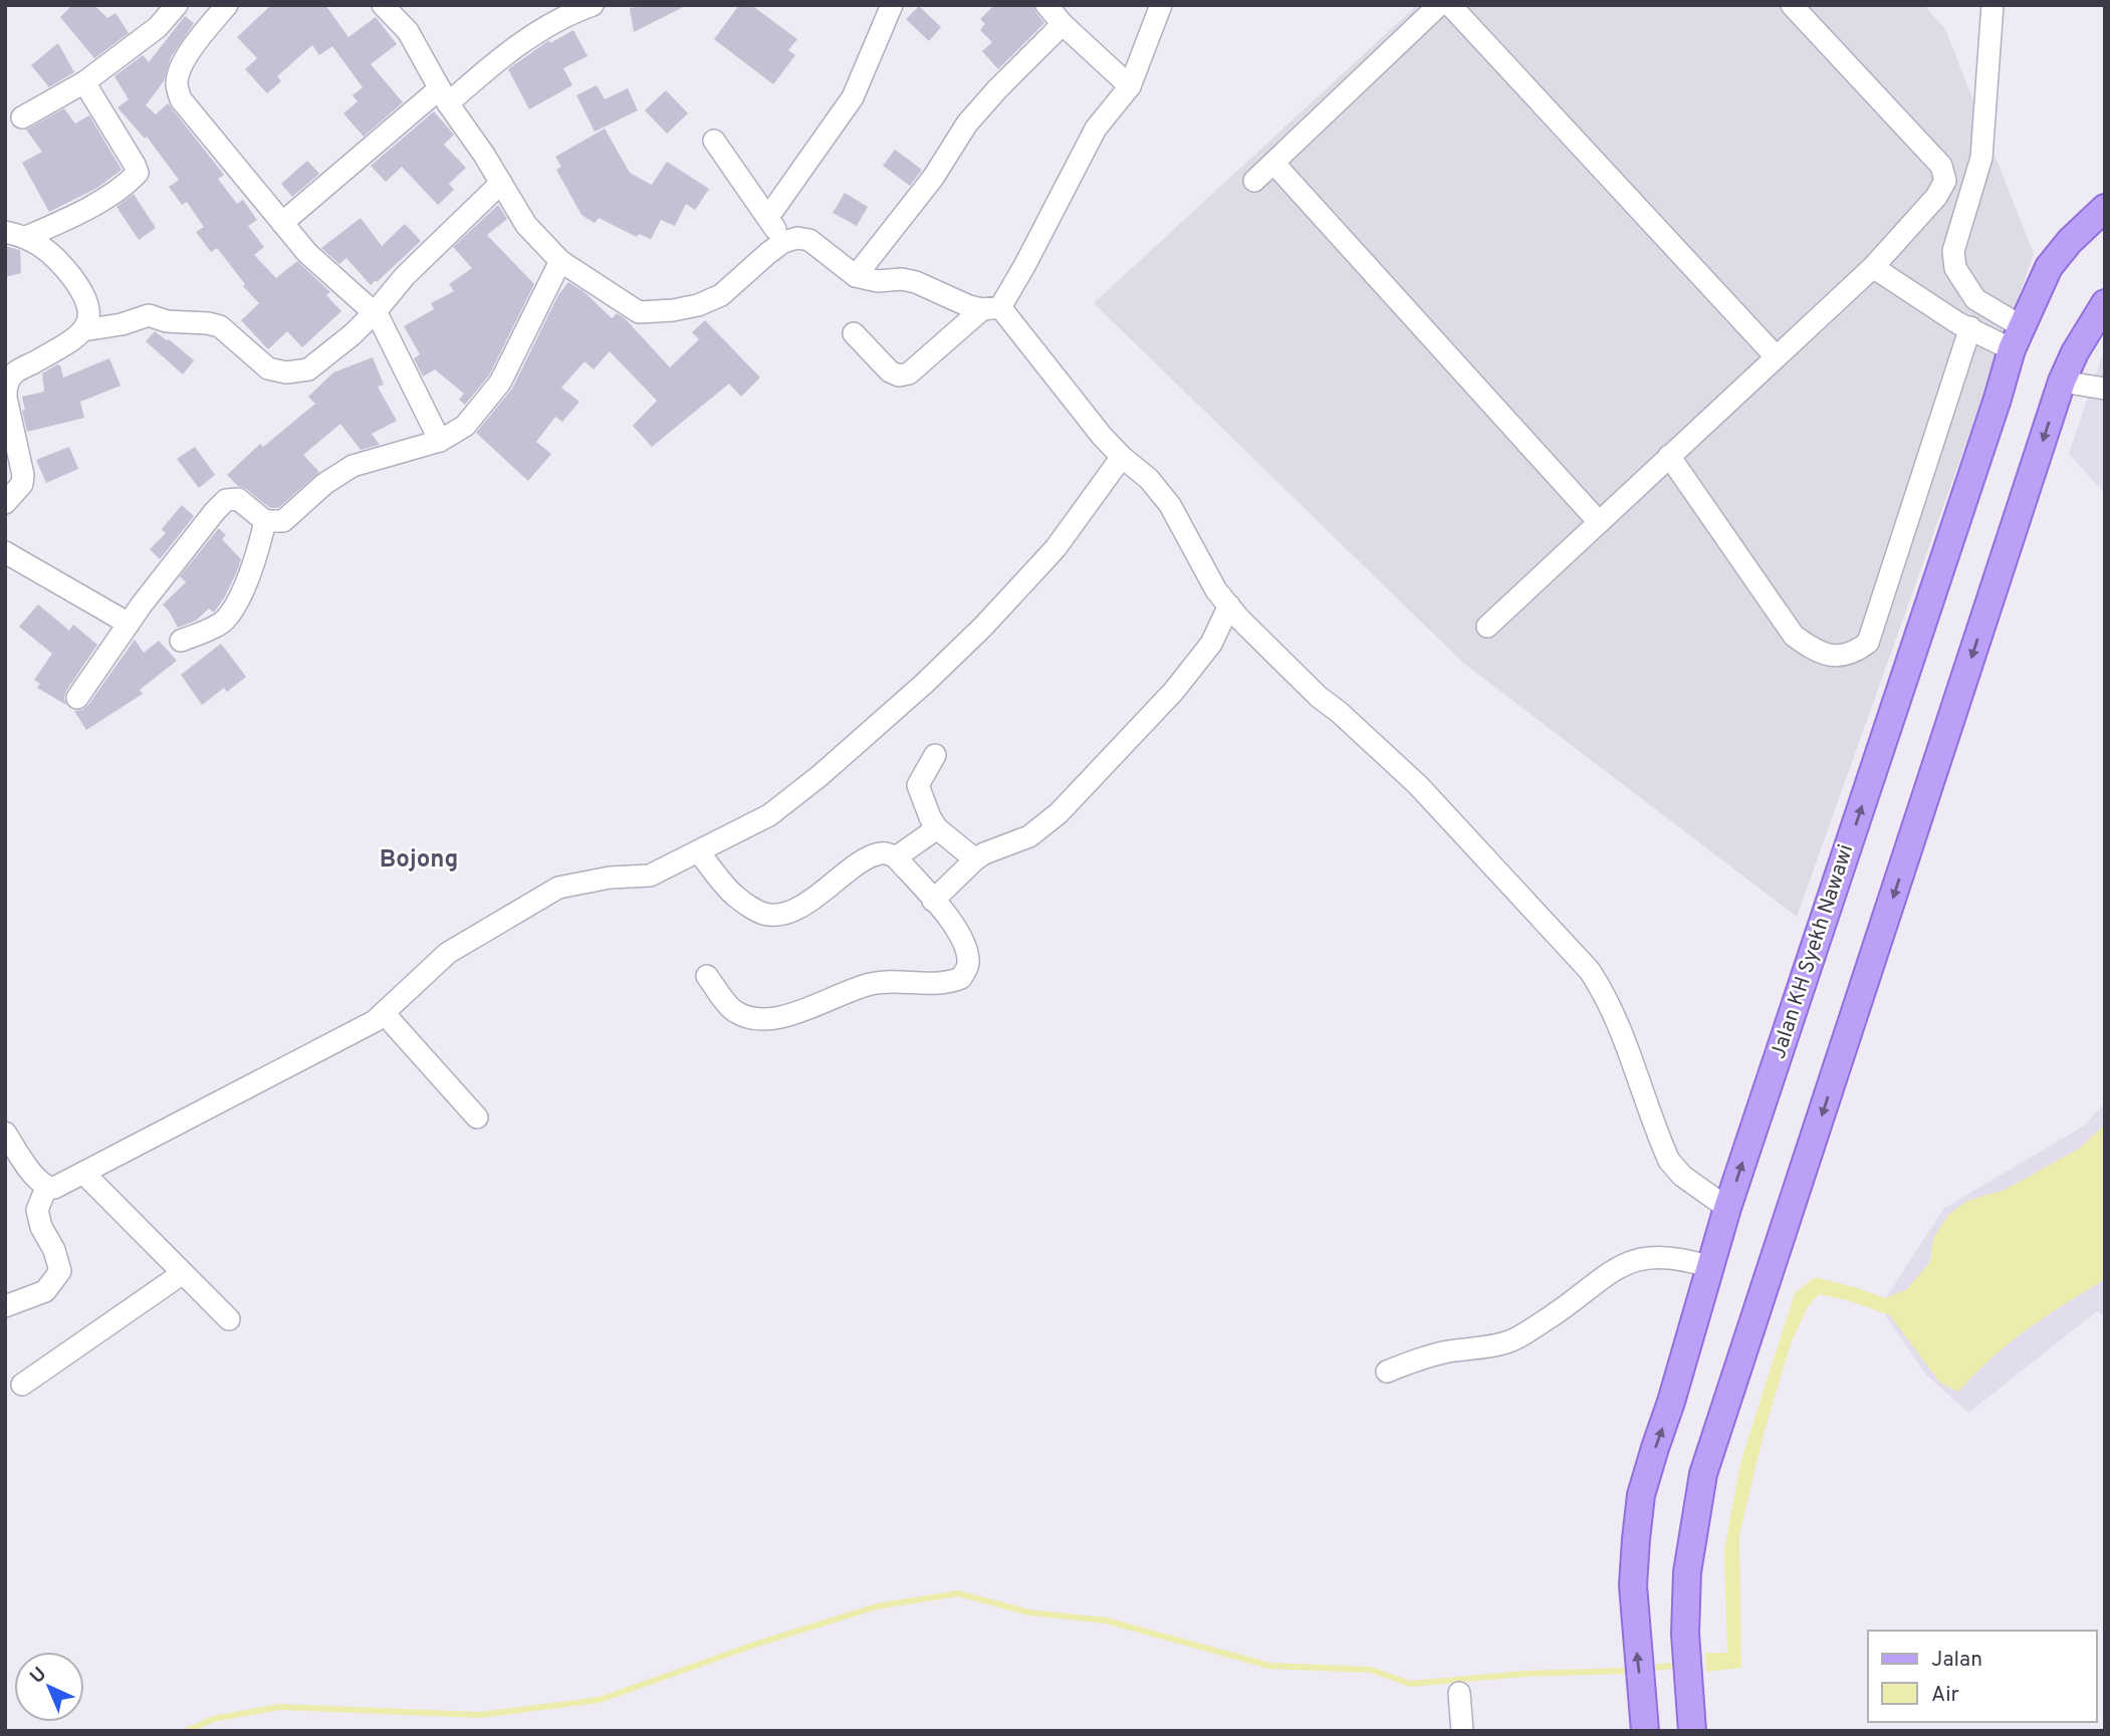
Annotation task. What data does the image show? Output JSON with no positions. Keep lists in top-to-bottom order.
{
  "streets": {
    "main road": ["Jalan KH Syekh Nawawi"]
  },
  "districts": ["Bojong"],
  "legend": ["Jalan", "Air"],
  "north": "top left"
}
